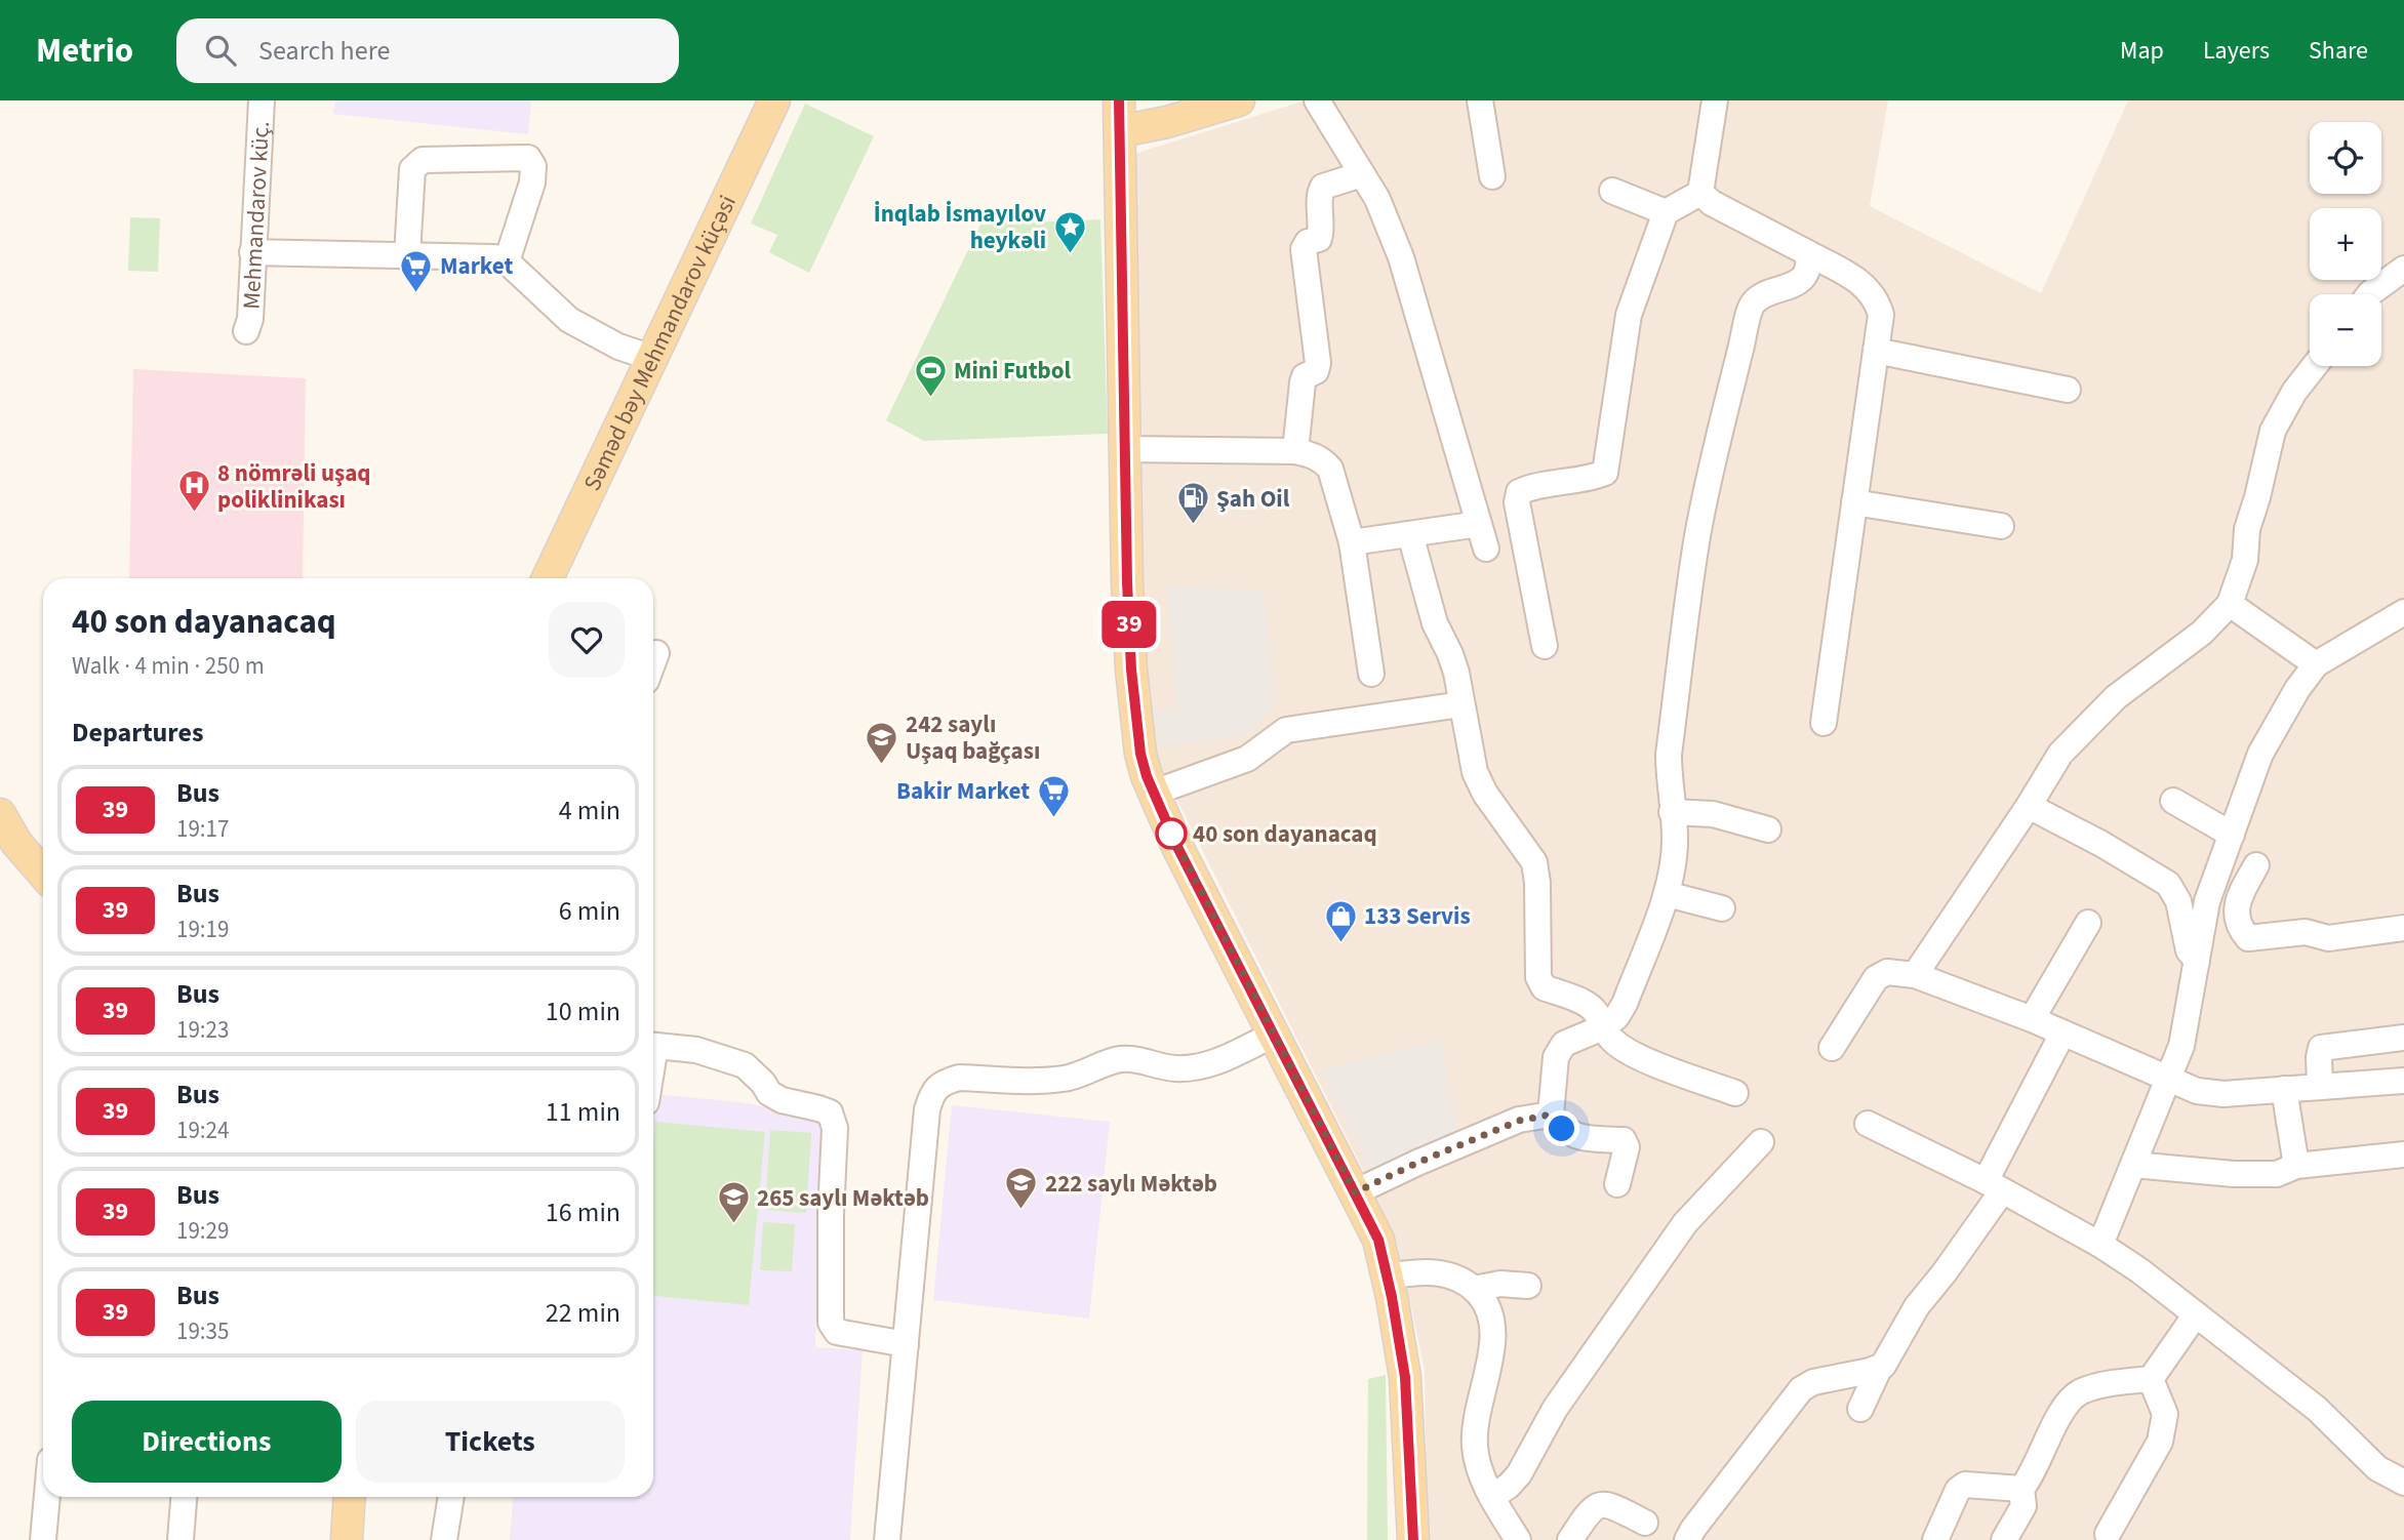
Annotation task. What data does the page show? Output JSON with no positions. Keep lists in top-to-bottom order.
{
  "streets": {
    "main road": ["Səməd bəy Mehmandarov küçəsi"],
    "street": ["Mehmandarov küç."]
  },
  "places": {
    "place": ["İnqlab İsmayılov heykəli"],
    "supermarket": ["Market", "Bakir Market"],
    "sports": ["Mini Futbol"],
    "hospital": ["8 nömrəli uşaq poliklinikası"],
    "fuel station": ["Şah Oil"],
    "school or university": ["242 saylı Uşaq bağçası", "222 saylı Məktəb", "265 saylı Məktəb"],
    "other": ["40 son dayanacaq"],
    "shop": ["133 Servis"]
  },
  "lines": ["bus line 39"],
  "page": {
    "header": "Metrio",
    "search": "Search here",
    "nav": ["Map", "Layers", "Share"],
    "on_map": "39",
    "map_buttons": ["+", "−"],
    "heading": [
      ["40 son dayanacaq", "Walk · 4 min · 250 m"],
      "Departures"
    ],
    "list": [
      {
        "mark": "39",
        "name": "Bus",
        "note": "19:17",
        "value": "4 min"
      },
      {
        "mark": "39",
        "name": "Bus",
        "note": "19:19",
        "value": "6 min"
      },
      {
        "mark": "39",
        "name": "Bus",
        "note": "19:23",
        "value": "10 min"
      },
      {
        "mark": "39",
        "name": "Bus",
        "note": "19:24",
        "value": "11 min"
      },
      {
        "mark": "39",
        "name": "Bus",
        "note": "19:29",
        "value": "16 min"
      },
      {
        "mark": "39",
        "name": "Bus",
        "note": "19:35",
        "value": "22 min"
      }
    ],
    "buttons": ["Directions", "Tickets"]
  }
}
